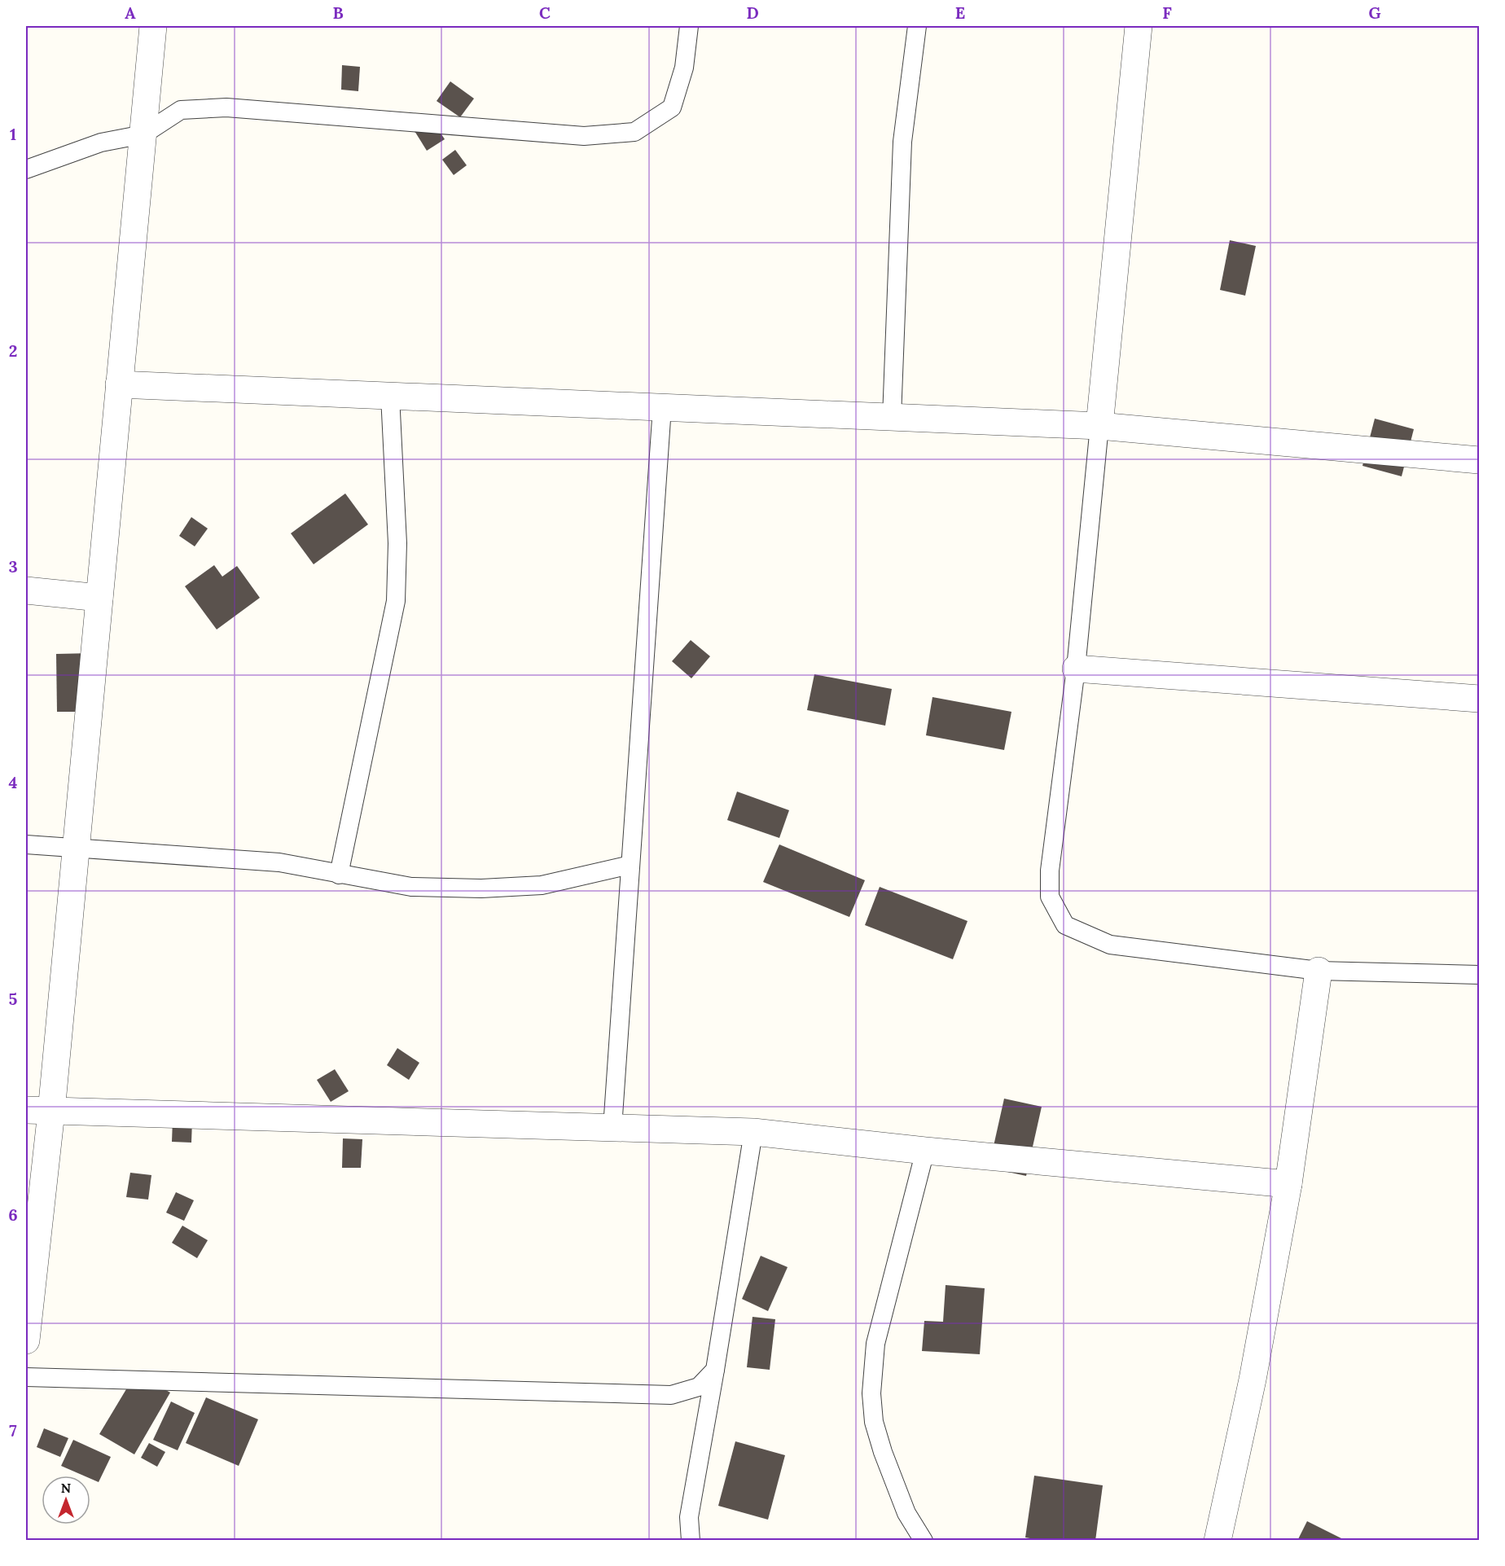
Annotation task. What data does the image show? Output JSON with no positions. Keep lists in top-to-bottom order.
{
  "north": "top",
  "grid": {
    "columns": [
      "A",
      "B",
      "C",
      "D",
      "E",
      "F",
      "G"
    ],
    "rows": [
      "1",
      "2",
      "3",
      "4",
      "5",
      "6",
      "7"
    ]
  }
}
